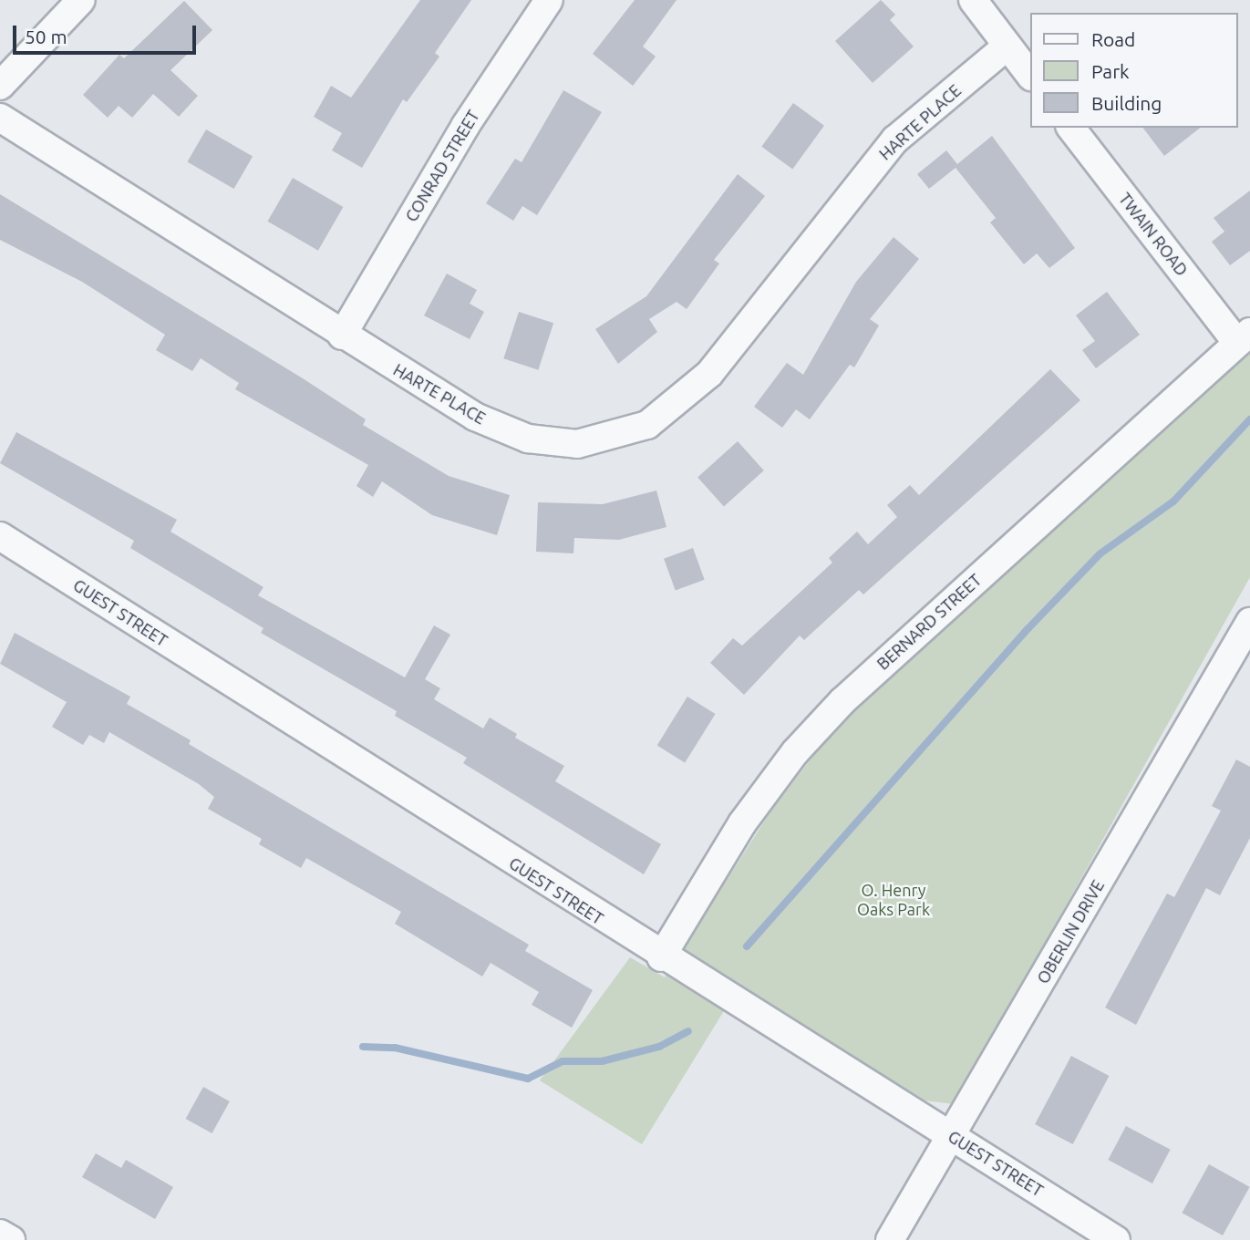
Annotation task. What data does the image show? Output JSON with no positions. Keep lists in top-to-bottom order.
{
  "streets": {
    "street": [
      "HARTE PLACE",
      "CONRAD STREET",
      "TWAIN ROAD",
      "GUEST STREET",
      "BERNARD STREET",
      "OBERLIN DRIVE"
    ]
  },
  "crossings": [
    ["HARTE PLACE", "CONRAD STREET"],
    ["TWAIN ROAD", "BERNARD STREET"],
    ["GUEST STREET", "BERNARD STREET"],
    ["GUEST STREET", "OBERLIN DRIVE"]
  ],
  "parks": ["O. Henry Oaks Park"],
  "legend": ["Road", "Park", "Building"],
  "scale_bar": "50 m"
}
